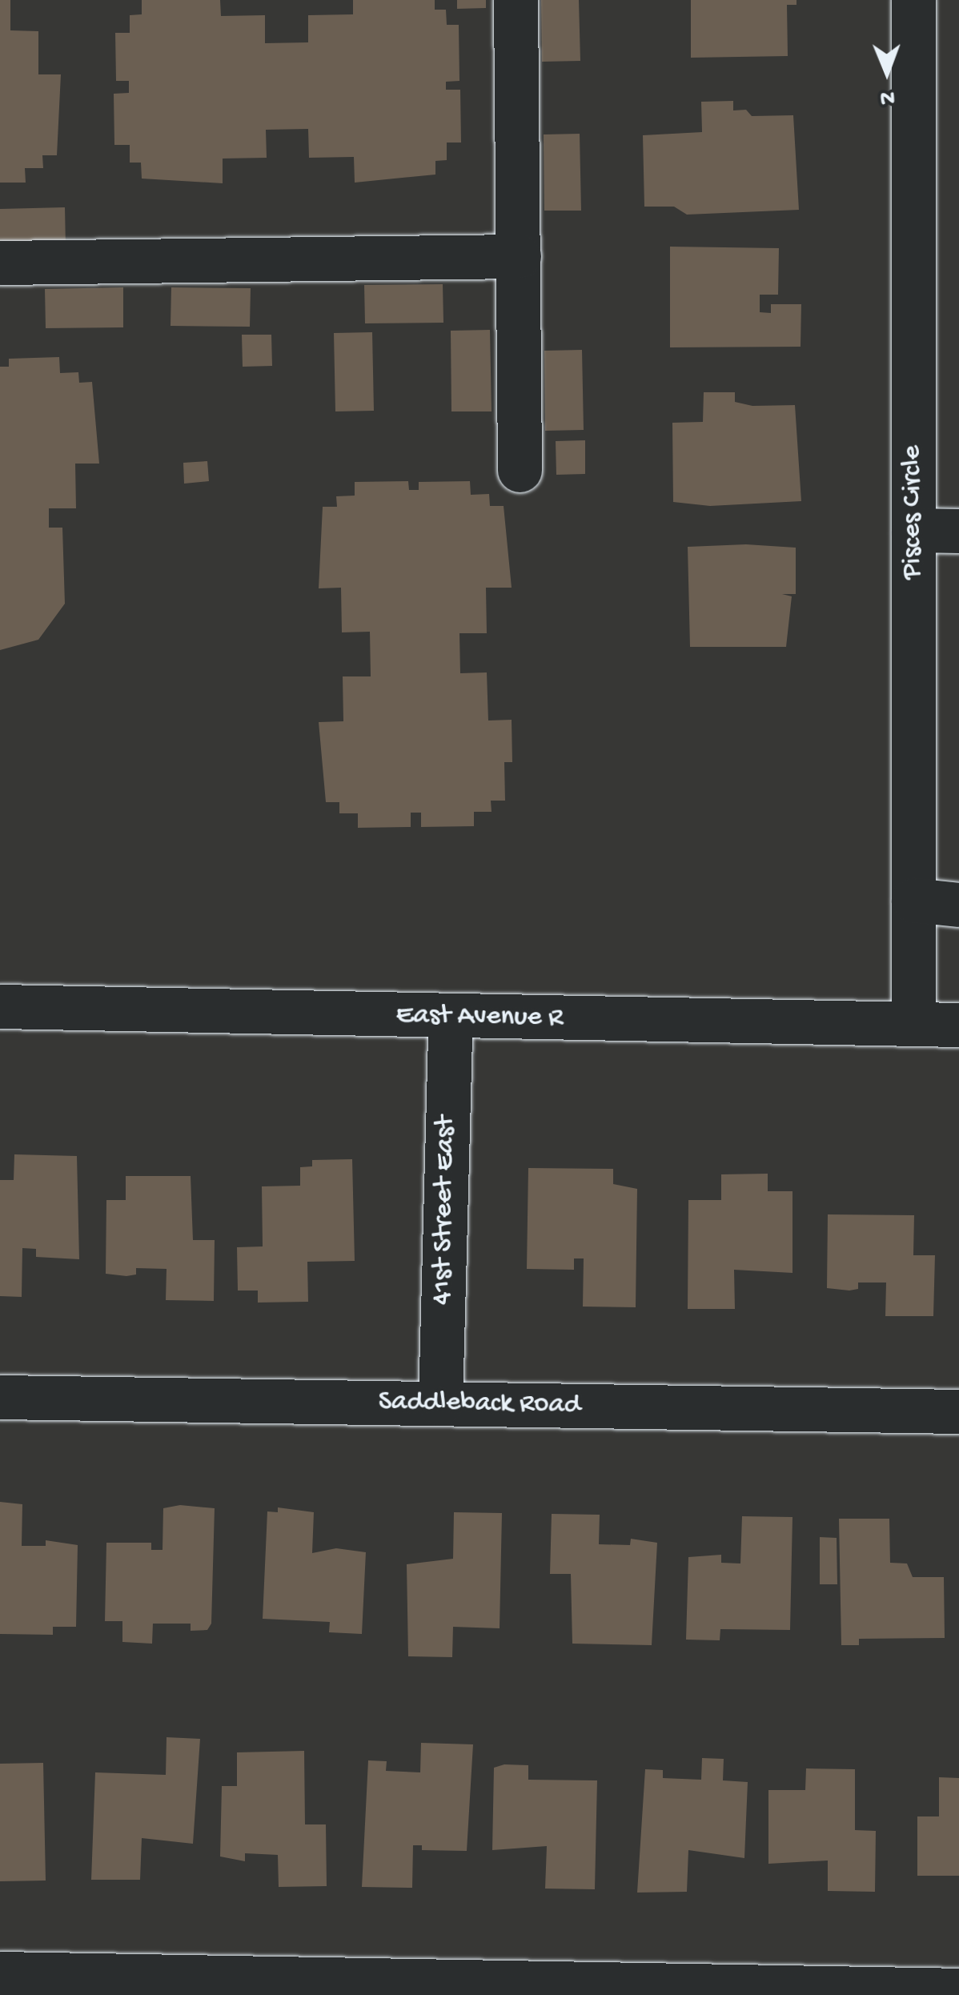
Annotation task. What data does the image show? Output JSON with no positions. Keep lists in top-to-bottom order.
{
  "streets": {
    "street": [
      "Pisces Circle",
      "East Avenue R",
      "41st Street East",
      "Saddleback Road"
    ]
  },
  "crossings": [
    ["Pisces Circle", "East Avenue R"],
    ["East Avenue R", "41st Street East"],
    ["41st Street East", "Saddleback Road"]
  ],
  "north": "bottom"
}
